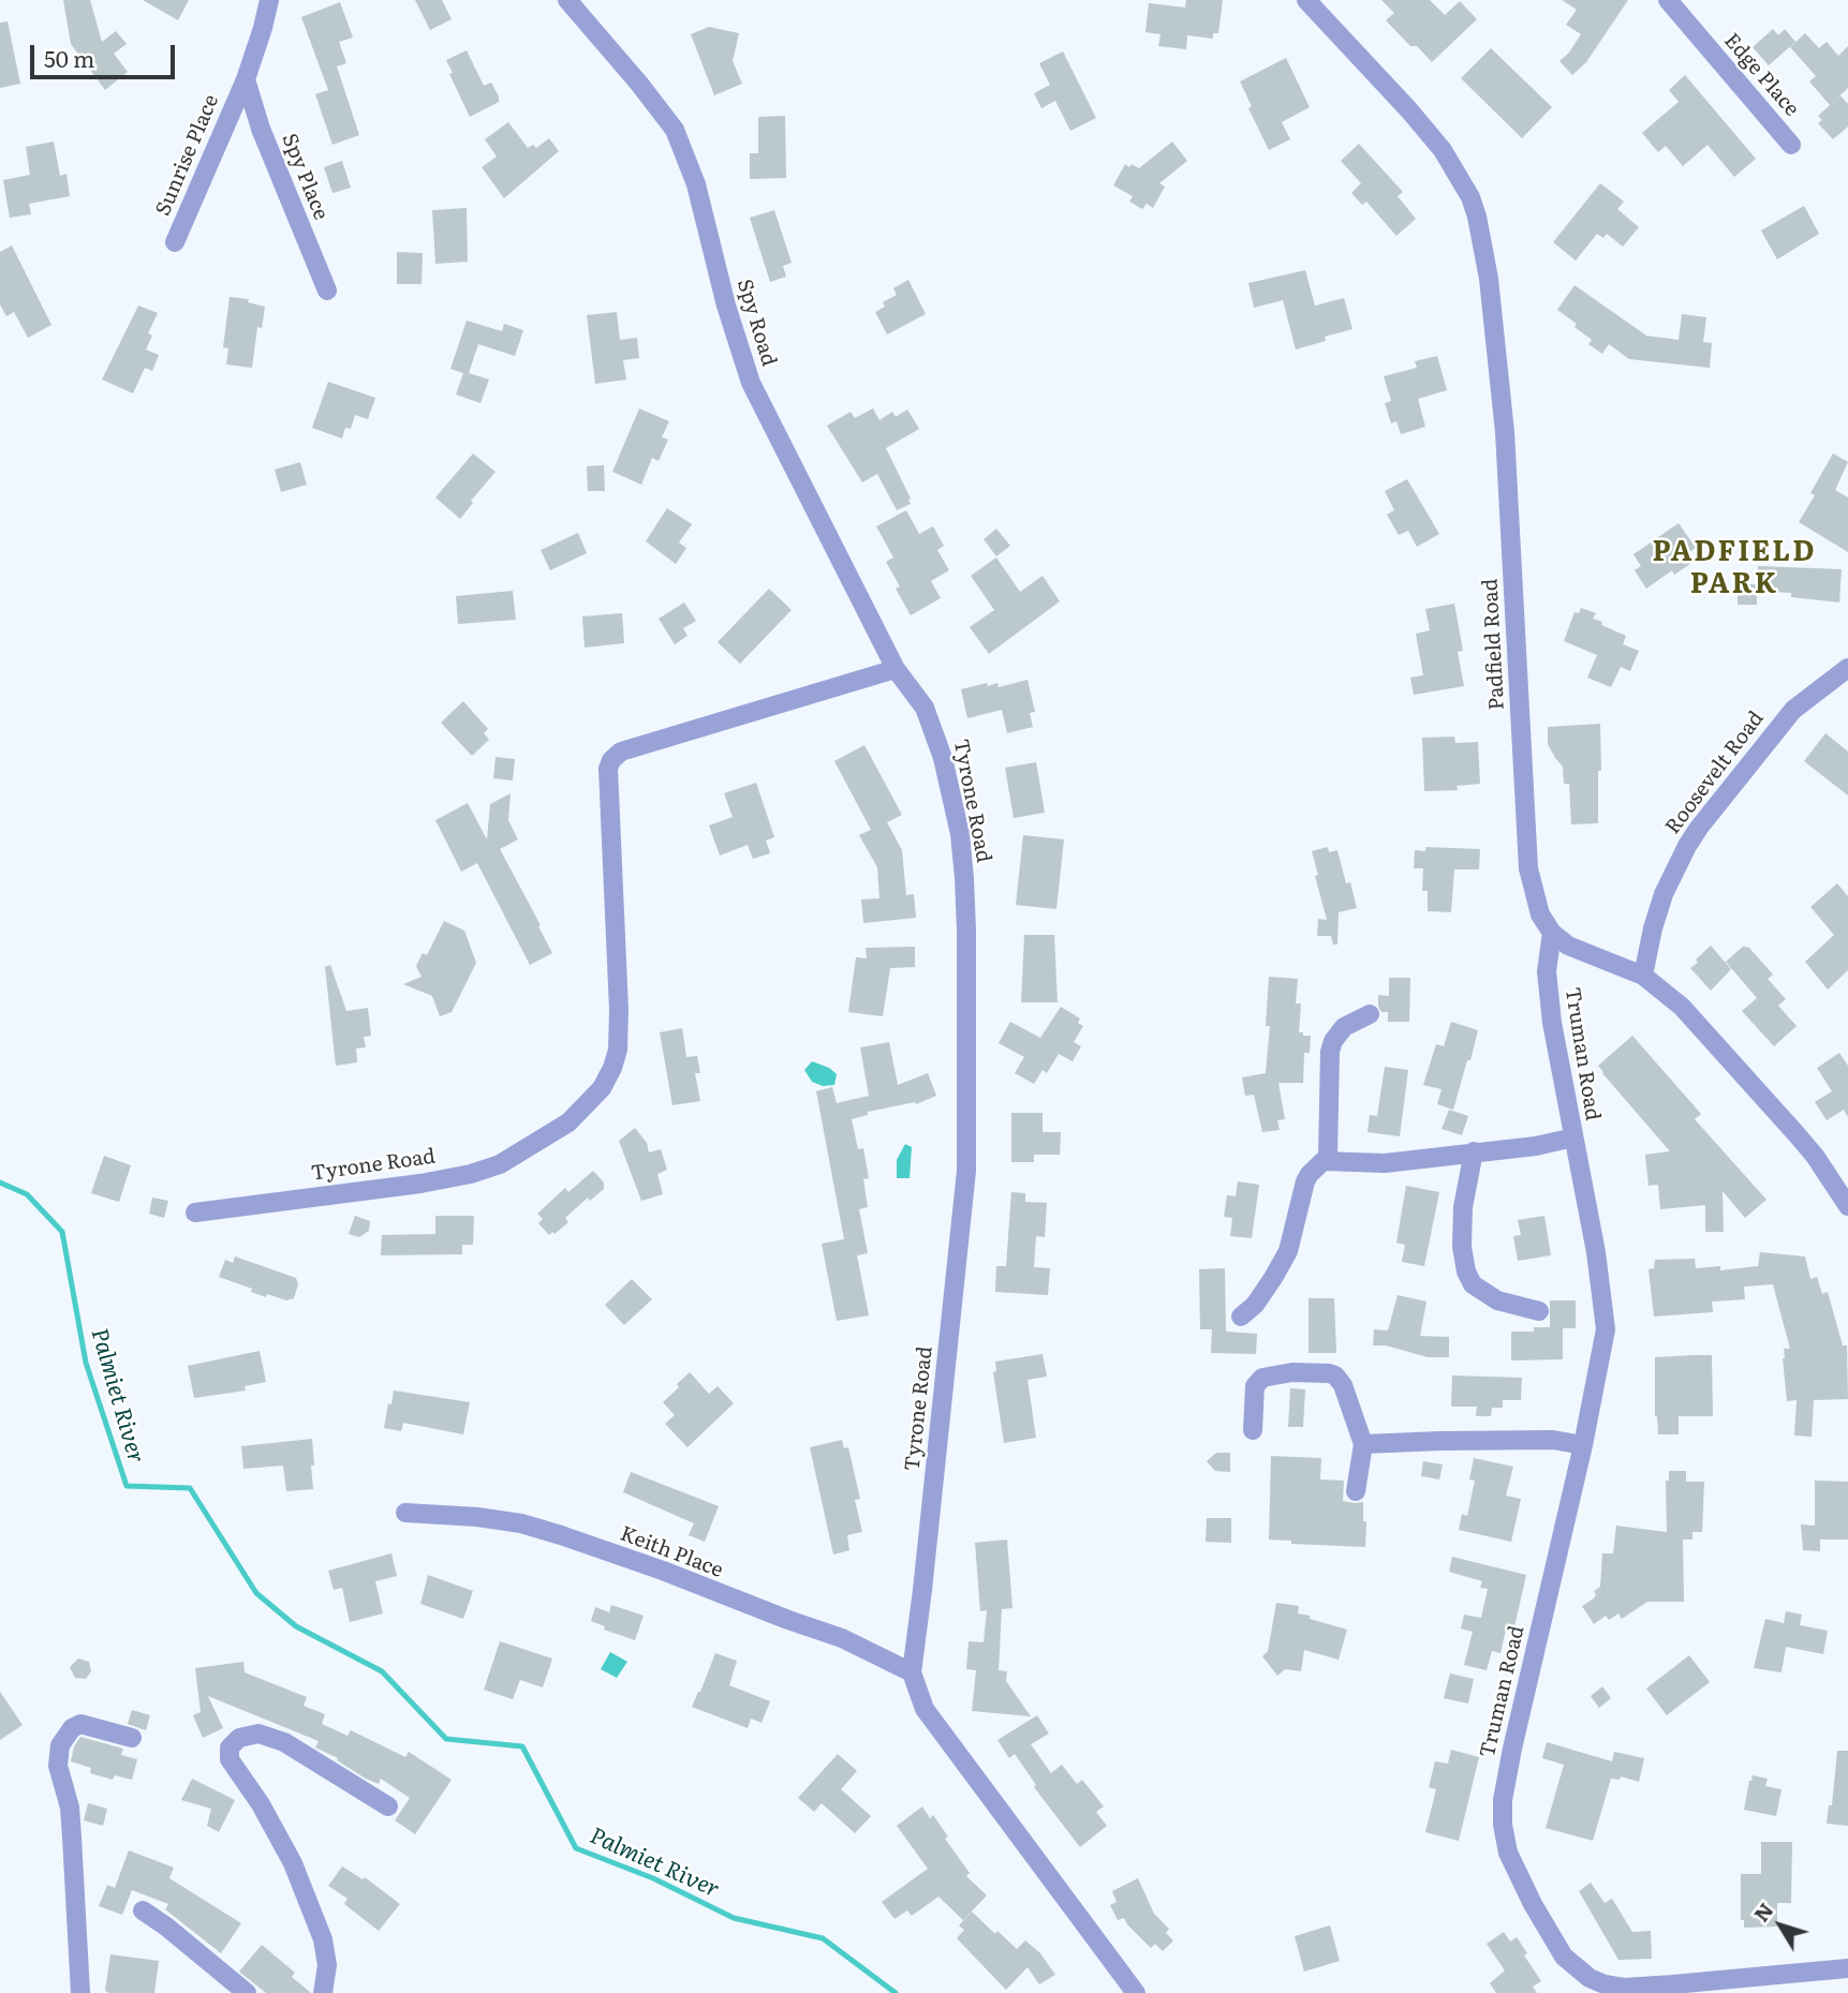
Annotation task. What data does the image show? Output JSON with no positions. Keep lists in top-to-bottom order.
{
  "streets": {
    "street": [
      "Edge Place",
      "Sunrise Place",
      "Spy Place",
      "Spy Road",
      "Padfield Road",
      "Roosevelt Road",
      "Tyrone Road",
      "Truman Road",
      "Keith Place"
    ]
  },
  "crossings": [
    ["Sunrise Place", "Spy Place"],
    ["Spy Road", "Tyrone Road"],
    ["Padfield Road", "Truman Road"],
    ["Tyrone Road", "Keith Place"]
  ],
  "districts": ["PADFIELD PARK"],
  "water": ["Palmiet River"],
  "scale_bar": "50 m",
  "north": "top left"
}
